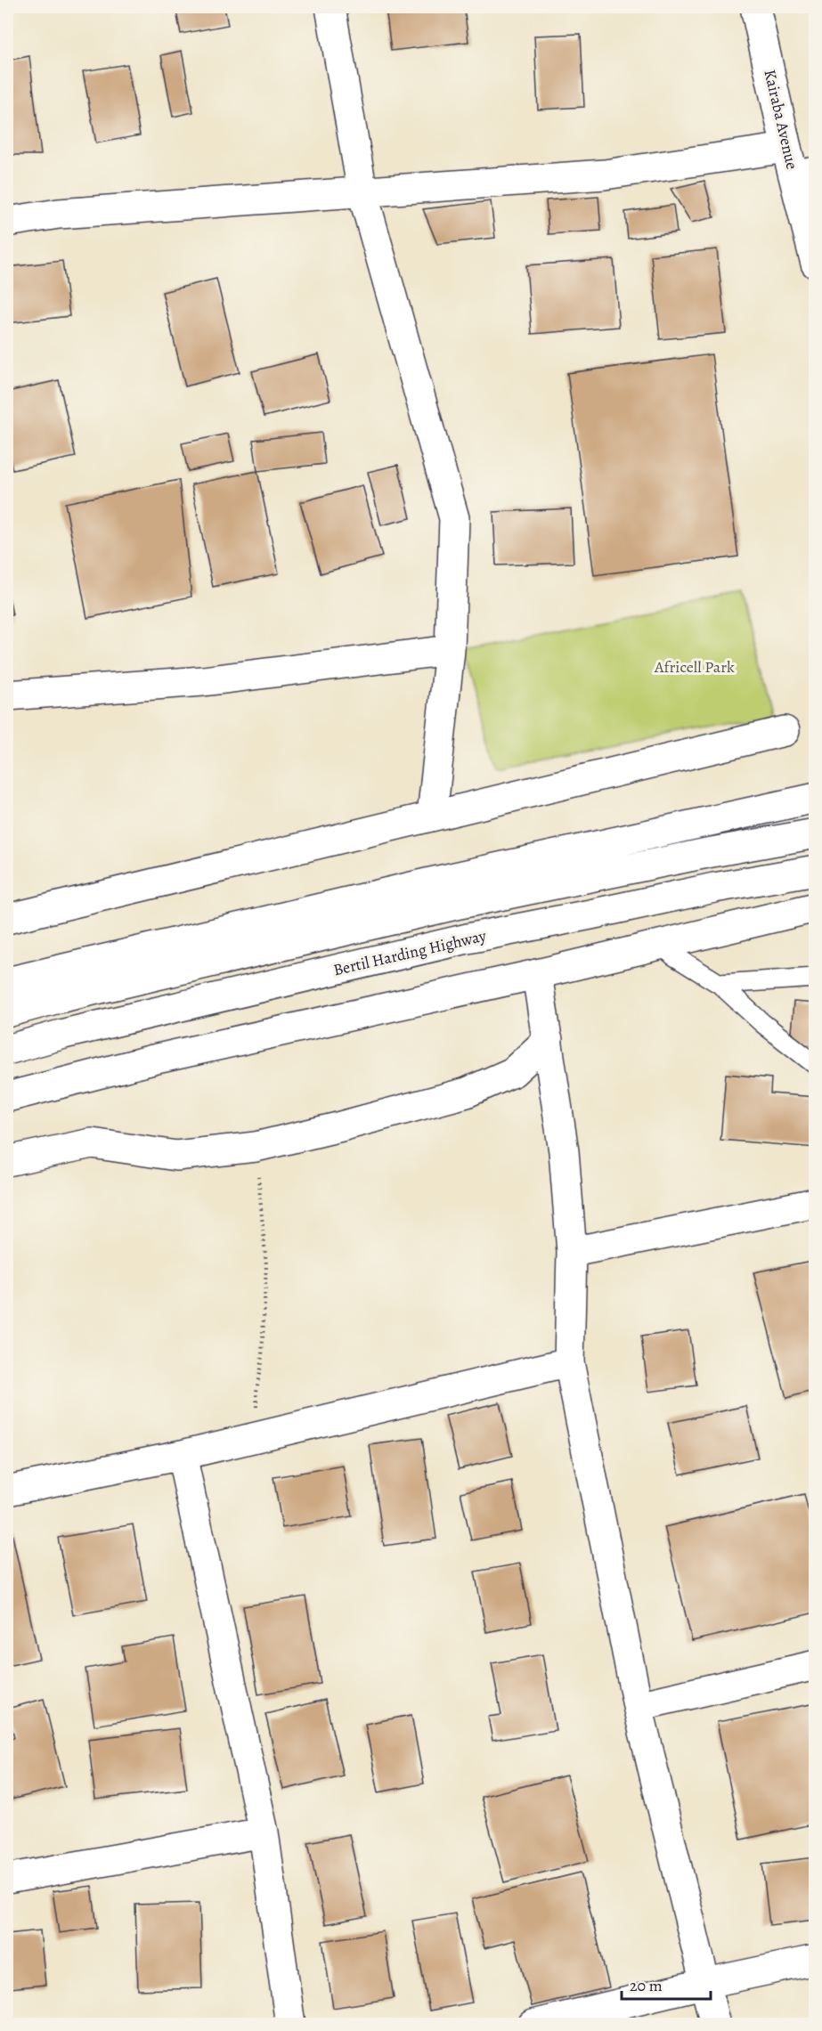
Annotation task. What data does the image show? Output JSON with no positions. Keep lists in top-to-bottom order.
{
  "streets": {
    "street": ["Kairaba Avenue", "Bertil Harding Highway"]
  },
  "parks": ["Africell Park"],
  "scale_bar": "20 m"
}
